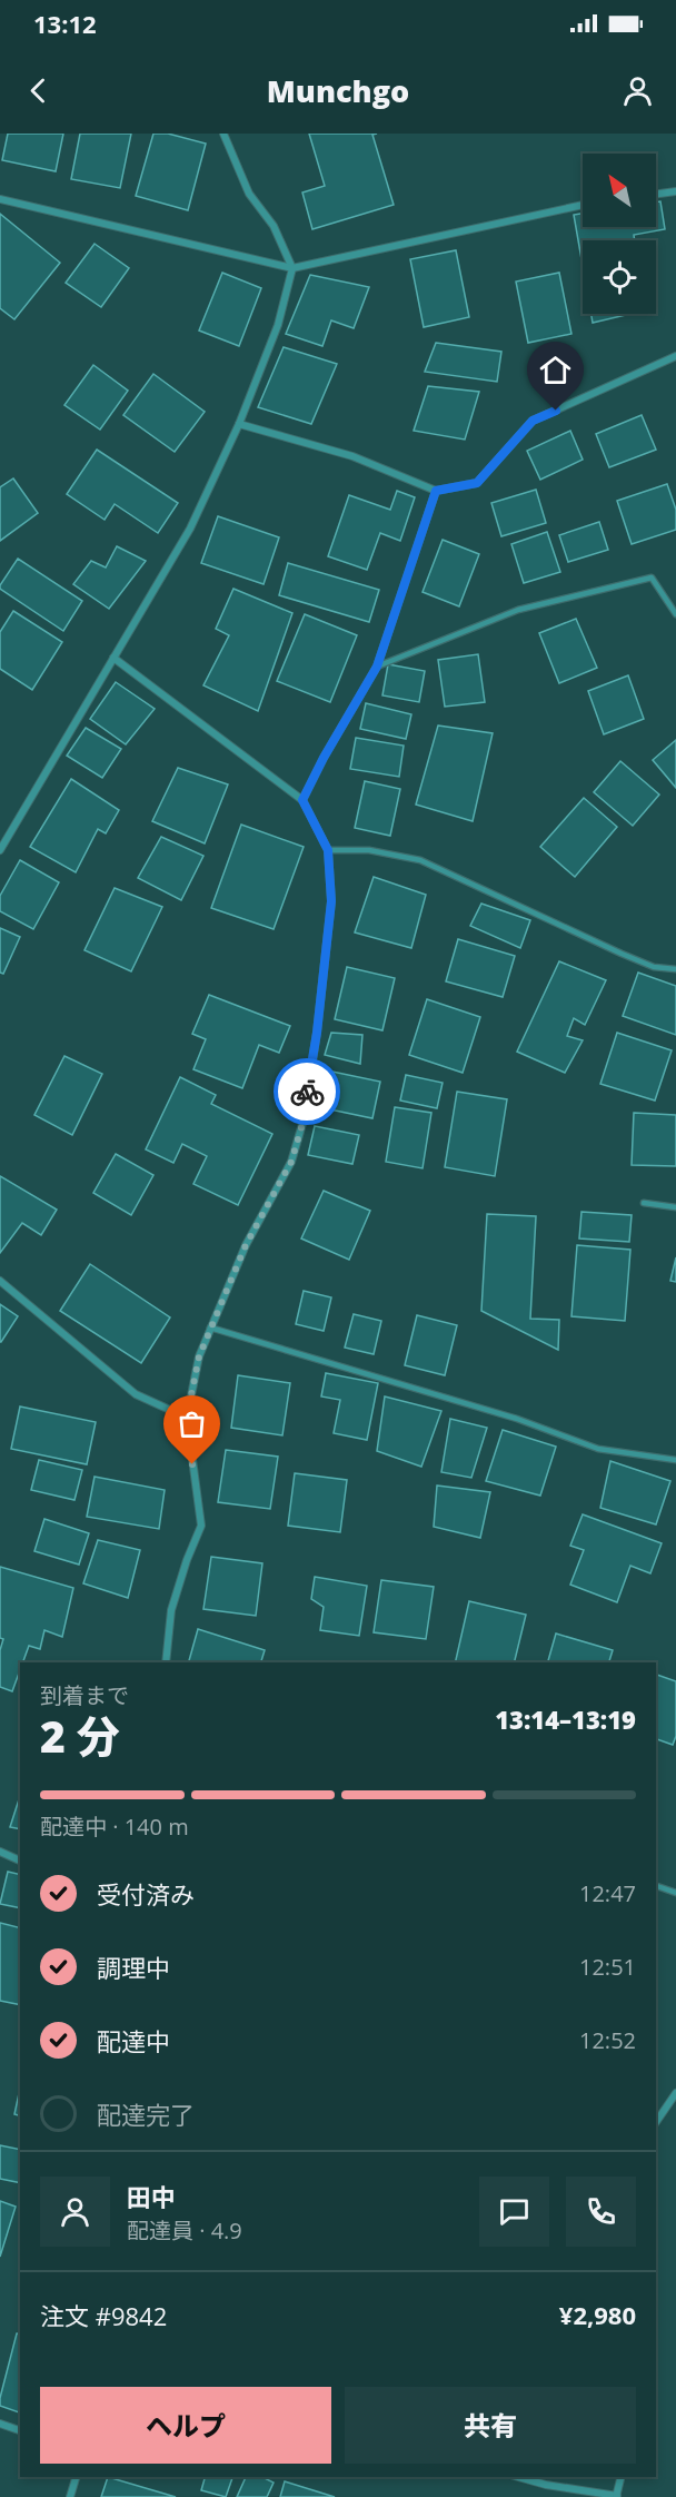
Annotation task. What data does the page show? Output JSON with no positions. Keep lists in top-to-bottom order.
{
  "north": "top left",
  "page": {
    "status": "13:12",
    "header": "Munchgo",
    "heading": ["2 分", "到着まで", "13:14–13:19"],
    "panel": [
      "田中",
      "配達員 · 4.9",
      "注文 #9842",
      "¥2,980"
    ],
    "bar": "配達中 · 140 m",
    "list": [
      ["受付済み", "12:47"],
      ["調理中", "12:51"],
      ["配達中", "12:52"],
      "配達完了"
    ],
    "buttons": ["ヘルプ", "共有"]
  }
}
